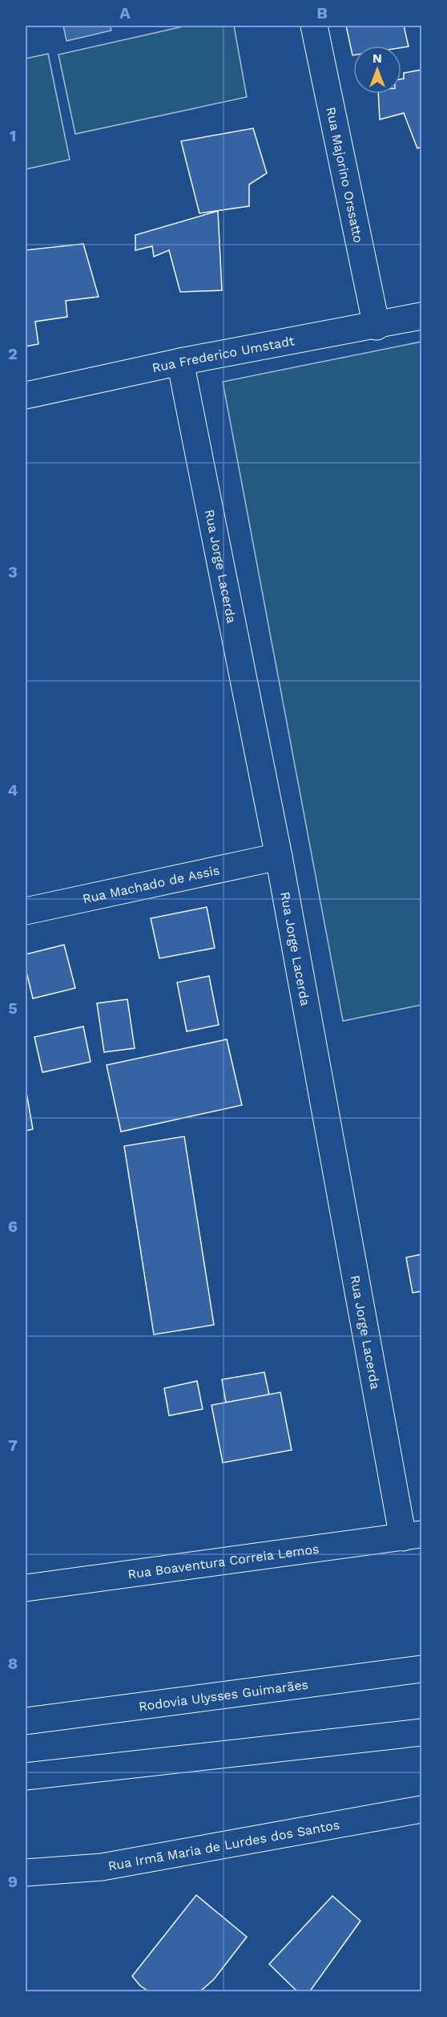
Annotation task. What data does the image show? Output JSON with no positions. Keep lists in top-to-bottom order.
{
  "streets": {
    "main road": [
      "Rua Majorino Orssatto",
      "Rua Frederico Umstadt",
      "Rua Jorge Lacerda",
      "Rua Machado de Assis",
      "Rua Boaventura Correia Lemos",
      "Rodovia Ulysses Guimarães",
      "Rua Irmã Maria de Lurdes dos Santos"
    ]
  },
  "crossings": [
    ["Rua Majorino Orssatto", "Rua Frederico Umstadt"],
    ["Rua Frederico Umstadt", "Rua Jorge Lacerda"],
    ["Rua Jorge Lacerda", "Rua Machado de Assis"],
    ["Rua Jorge Lacerda", "Rua Boaventura Correia Lemos"]
  ],
  "north": "top",
  "grid": {
    "columns": ["A", "B"],
    "rows": [
      "1",
      "2",
      "3",
      "4",
      "5",
      "6",
      "7",
      "8",
      "9"
    ]
  }
}
